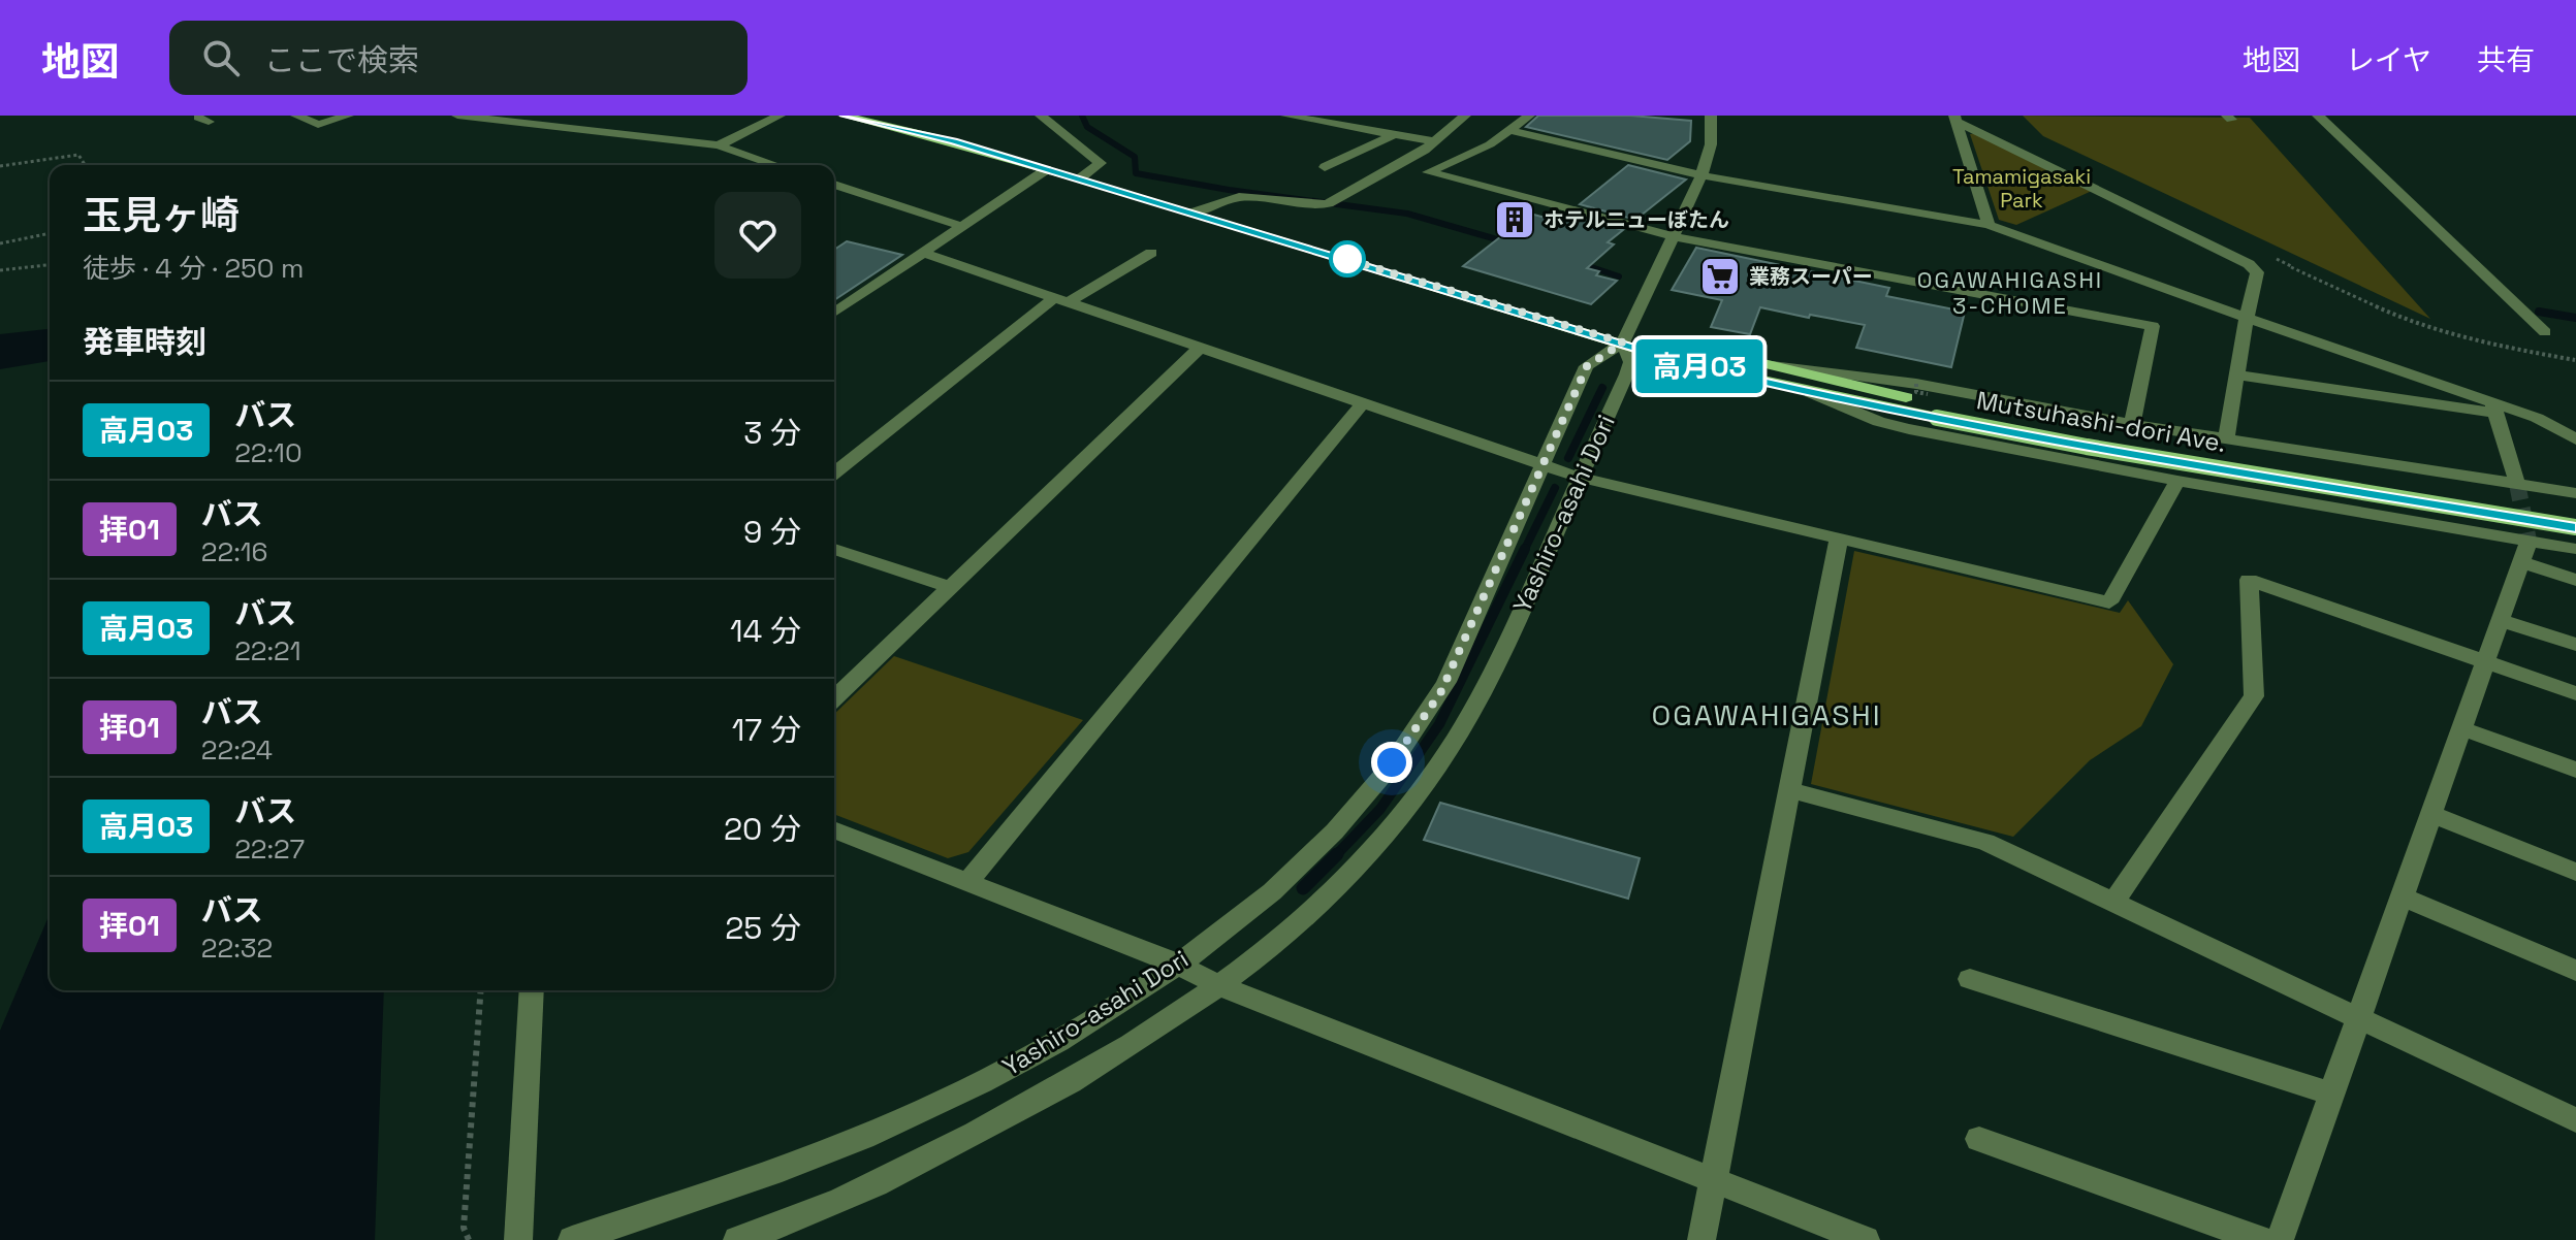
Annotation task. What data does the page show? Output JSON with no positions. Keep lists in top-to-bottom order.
{
  "streets": {
    "main road": ["Mutsuhashi-dori Ave."],
    "street": ["Yashiro-asahi Dori"]
  },
  "crossings": [
    ["Mutsuhashi-dori Ave.", "Yashiro-asahi Dori"]
  ],
  "districts": ["OGAWAHIGASHI 3-CHOME", "OGAWAHIGASHI"],
  "parks": ["Tamamigasaki Park"],
  "places": {
    "building": ["ホテルニューぼたん"],
    "supermarket": ["業務スーパー"]
  },
  "lines": ["bus line 高月03"],
  "page": {
    "header": "地図",
    "search": "ここで検索",
    "nav": ["地図", "レイヤ", "共有"],
    "on_map": "高月03",
    "heading": [
      ["玉見ヶ崎", "徒歩 · 4 分 · 250 m"],
      "発車時刻"
    ],
    "list": [
      {
        "mark": "高月03",
        "name": "バス",
        "note": "22:10",
        "value": "3 分"
      },
      {
        "mark": "拝01",
        "name": "バス",
        "note": "22:16",
        "value": "9 分"
      },
      {
        "mark": "高月03",
        "name": "バス",
        "note": "22:21",
        "value": "14 分"
      },
      {
        "mark": "拝01",
        "name": "バス",
        "note": "22:24",
        "value": "17 分"
      },
      {
        "mark": "高月03",
        "name": "バス",
        "note": "22:27",
        "value": "20 分"
      },
      {
        "mark": "拝01",
        "name": "バス",
        "note": "22:32",
        "value": "25 分"
      }
    ]
  }
}
